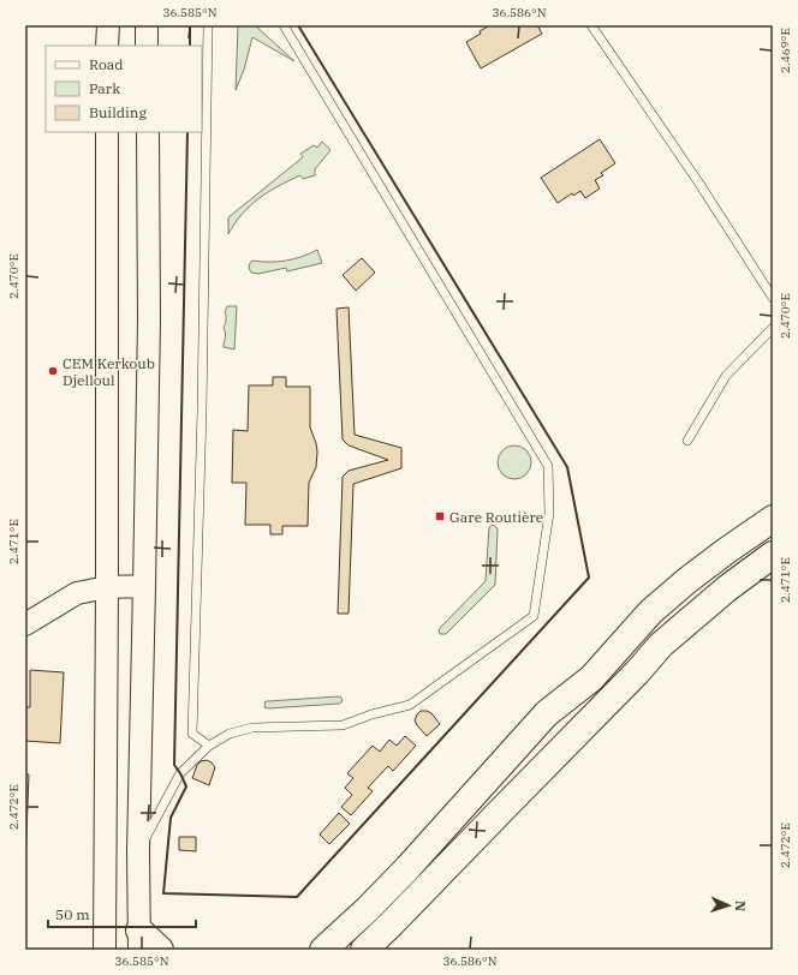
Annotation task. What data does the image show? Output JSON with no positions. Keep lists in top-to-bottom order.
{
  "places": {
    "other": ["CEM Kerkoub Djelloul"],
    "transit": ["Gare Routière"]
  },
  "legend": ["Road", "Park", "Building"],
  "scale_bar": "50 m",
  "north": "right",
  "coordinates": [
    "36.585°N",
    "36.586°N",
    "2.469°E",
    "2.470°E",
    "2.471°E",
    "2.472°E"
  ]
}
